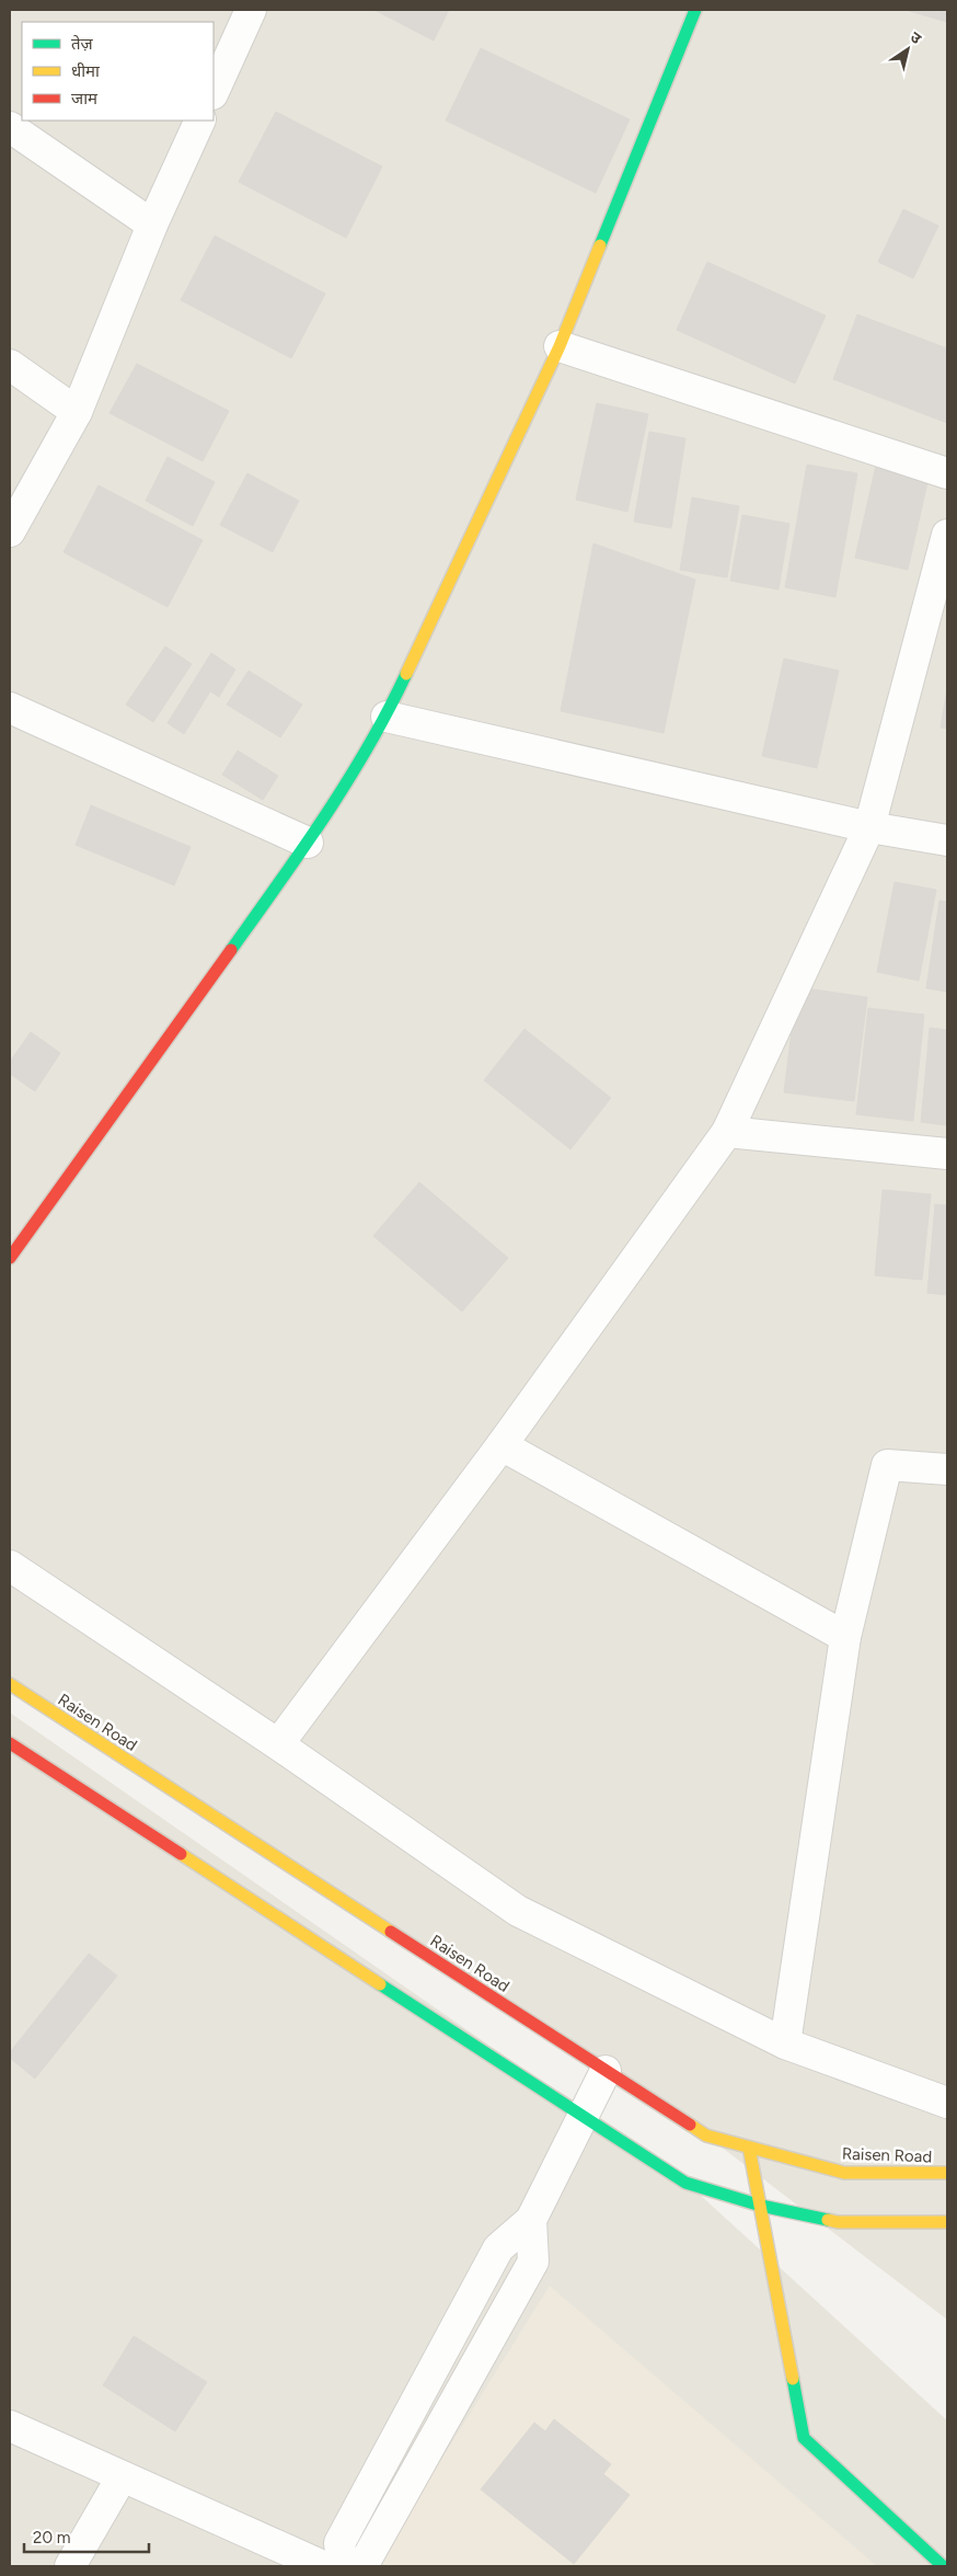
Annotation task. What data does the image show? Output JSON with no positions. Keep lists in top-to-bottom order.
{
  "streets": {
    "main road": ["Raisen Road"]
  },
  "legend": ["तेज़", "धीमा", "जाम"],
  "scale_bar": "20 m",
  "north": "top right"
}
